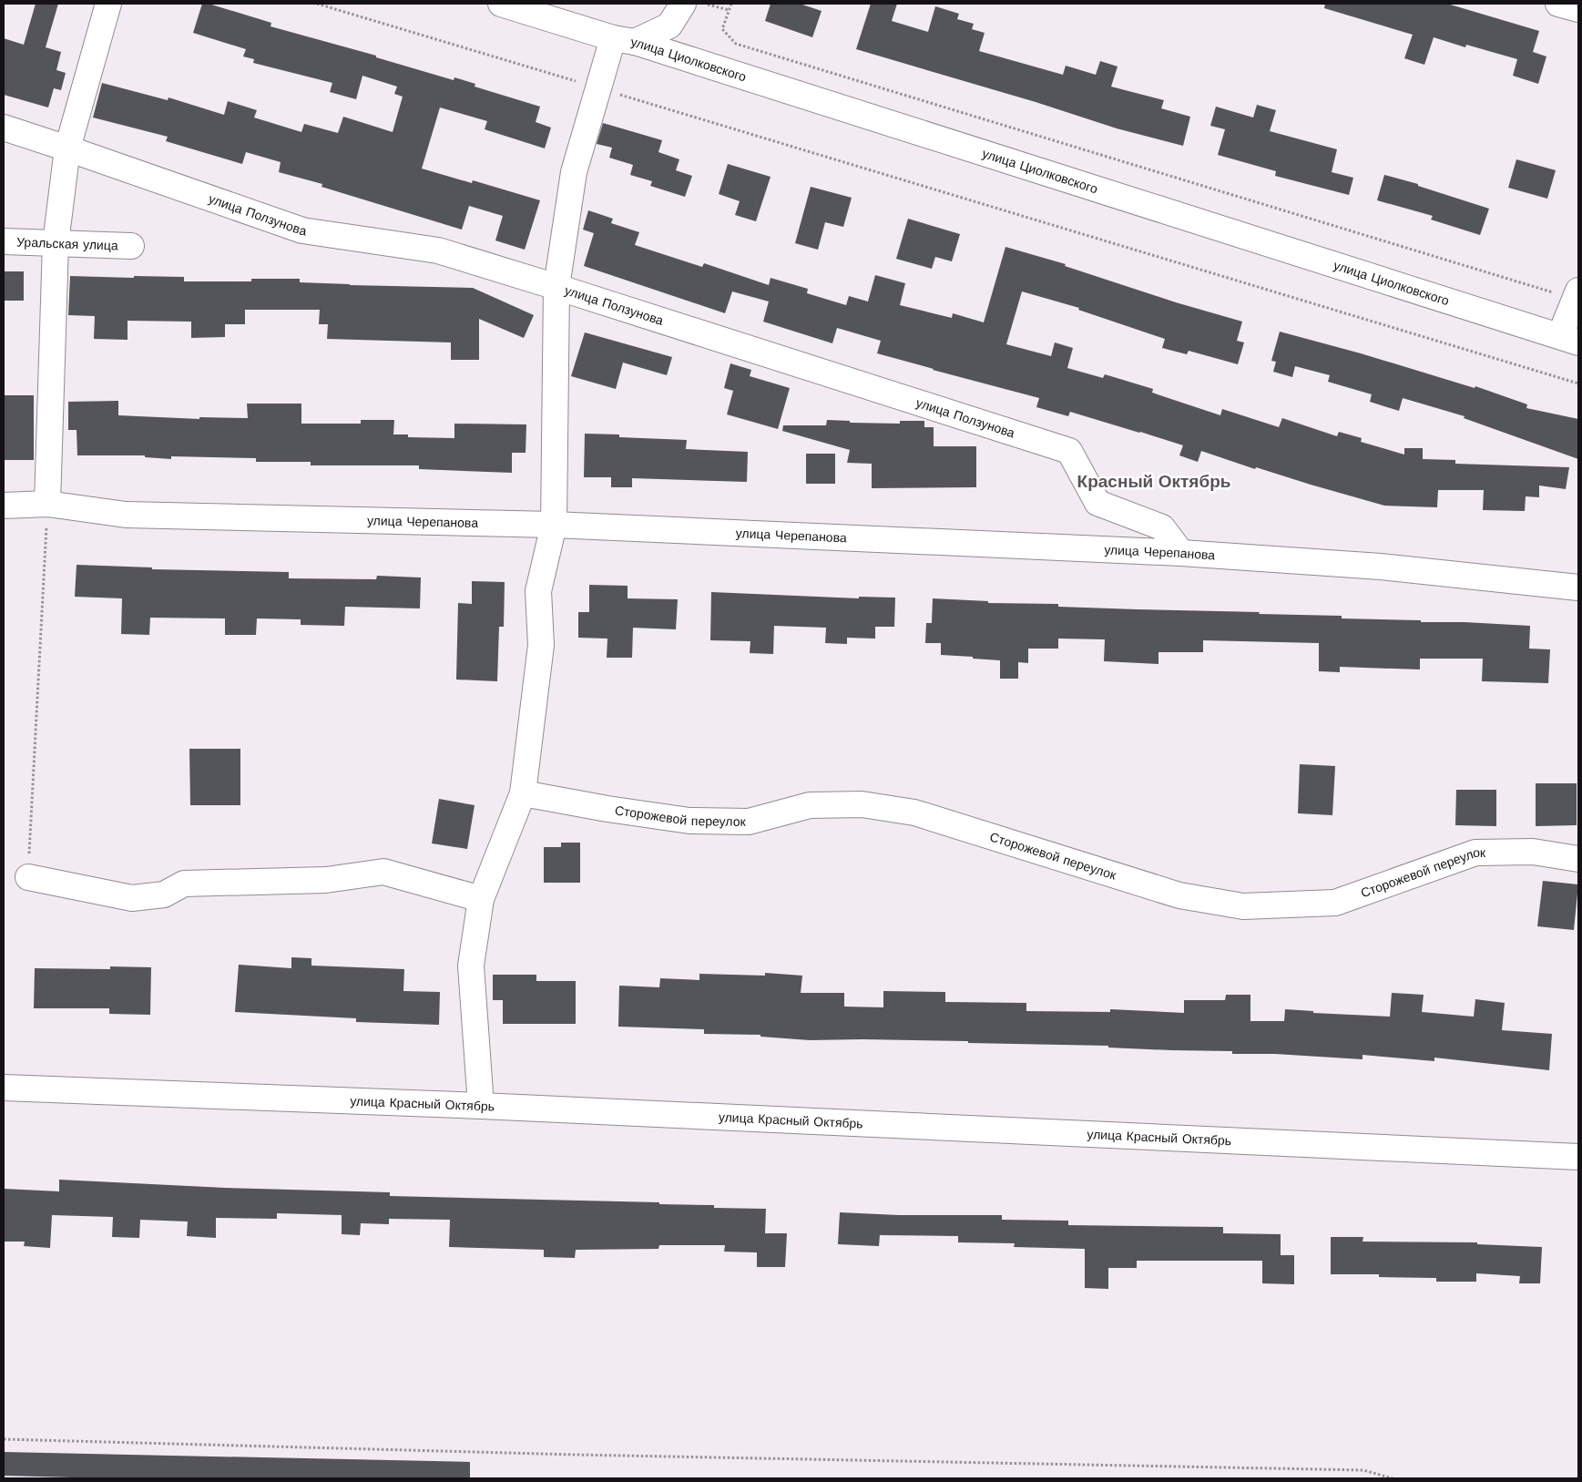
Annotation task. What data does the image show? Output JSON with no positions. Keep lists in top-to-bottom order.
{
  "streets": {
    "street": [
      "улица Циолковского",
      "улица Ползунова",
      "Уральская улица",
      "улица Черепанова",
      "Сторожевой переулок",
      "улица Красный Октябрь"
    ]
  },
  "crossings": [
    ["улица Ползунова", "улица Черепанова"]
  ],
  "districts": ["Красный Октябрь"]
}
